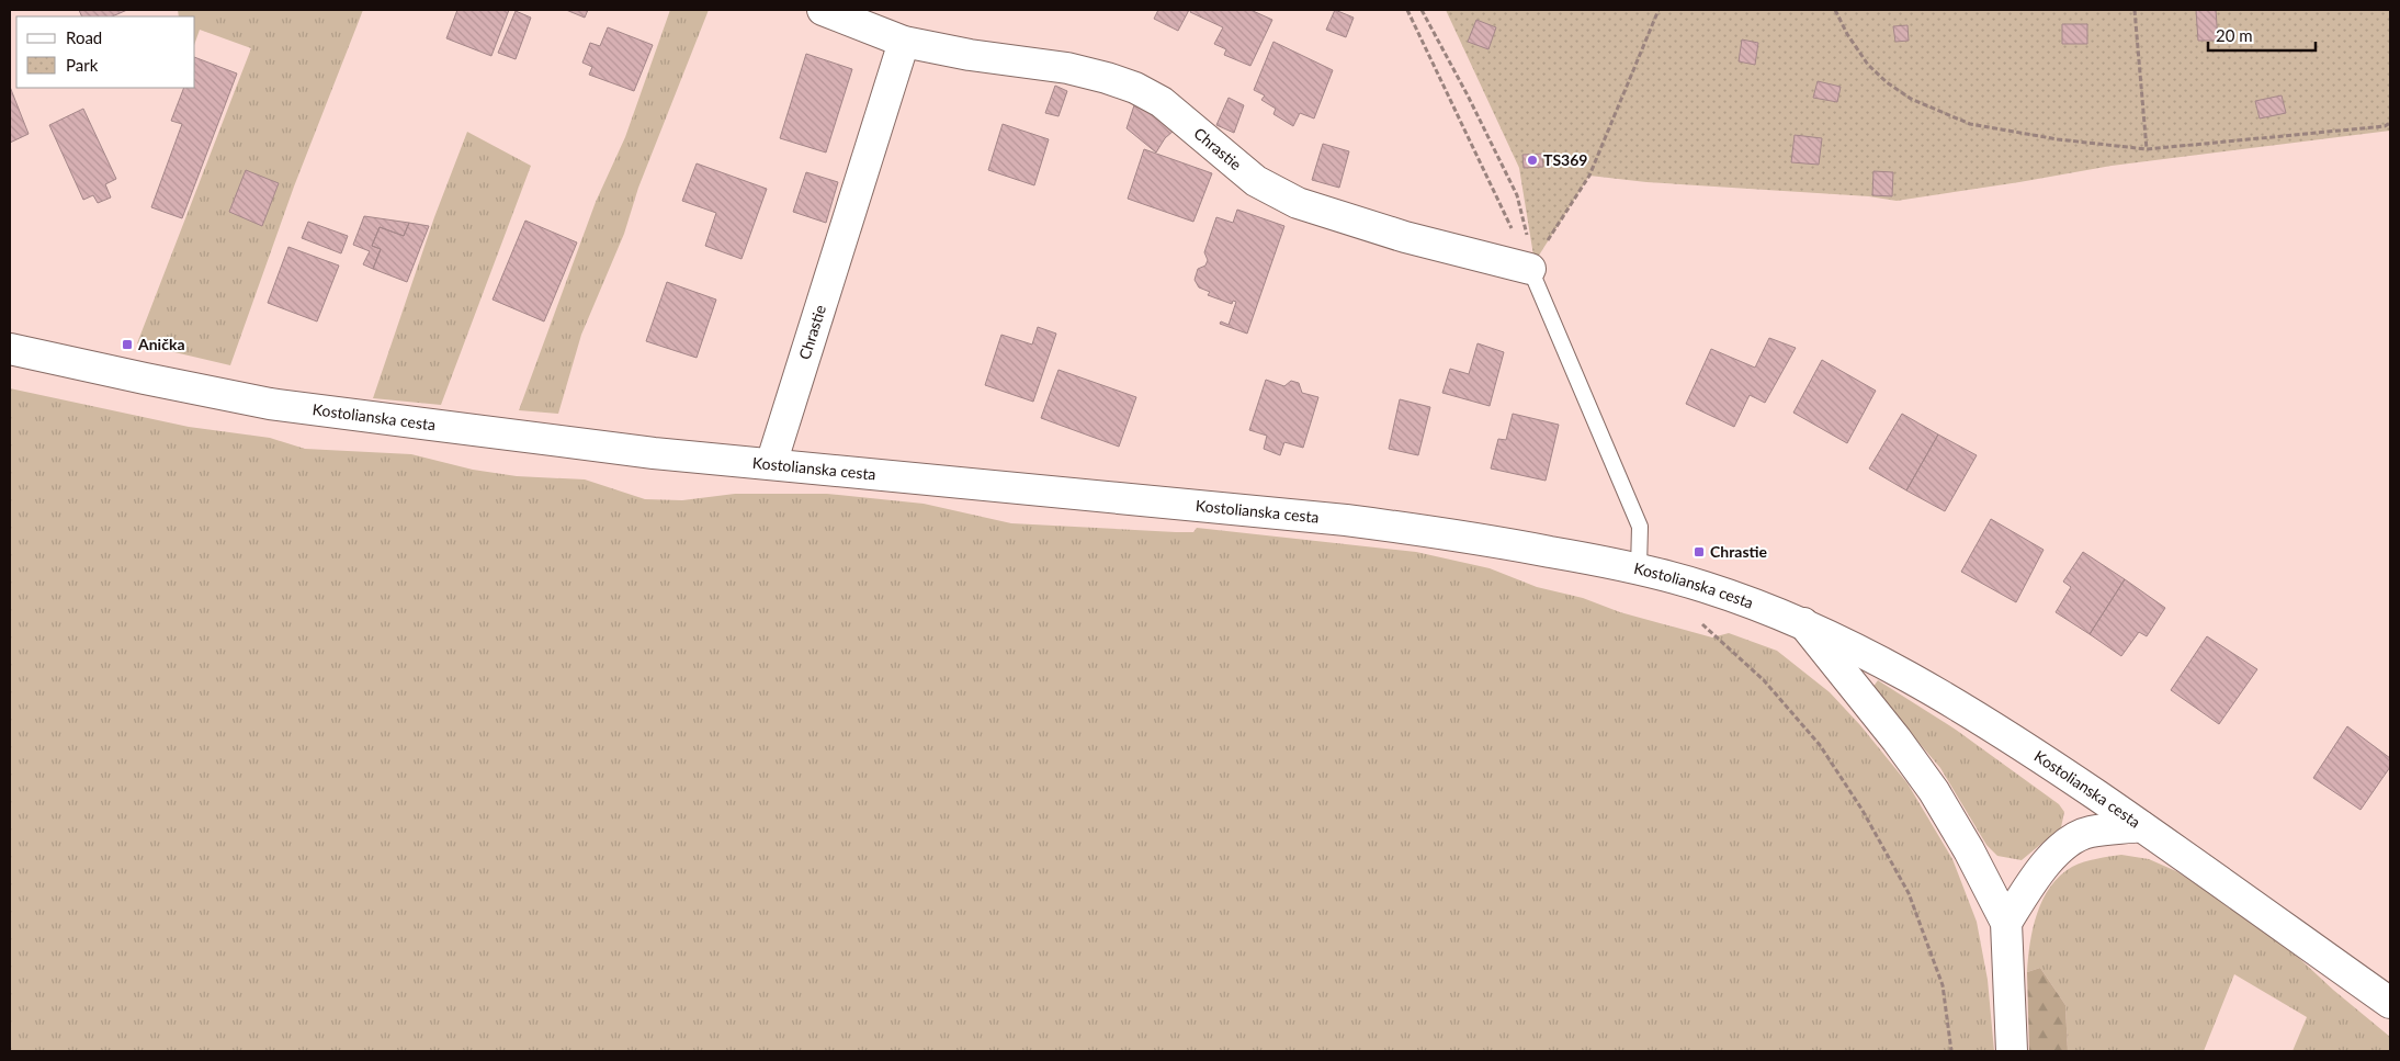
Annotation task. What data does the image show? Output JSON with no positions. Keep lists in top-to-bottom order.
{
  "streets": {
    "street": ["Chrastie", "Kostolianska cesta"]
  },
  "crossings": [
    ["Chrastie", "Kostolianska cesta"]
  ],
  "places": {
    "other": ["TS369"],
    "transit": ["Anička", "Chrastie"]
  },
  "legend": ["Road", "Park"],
  "scale_bar": "20 m"
}
